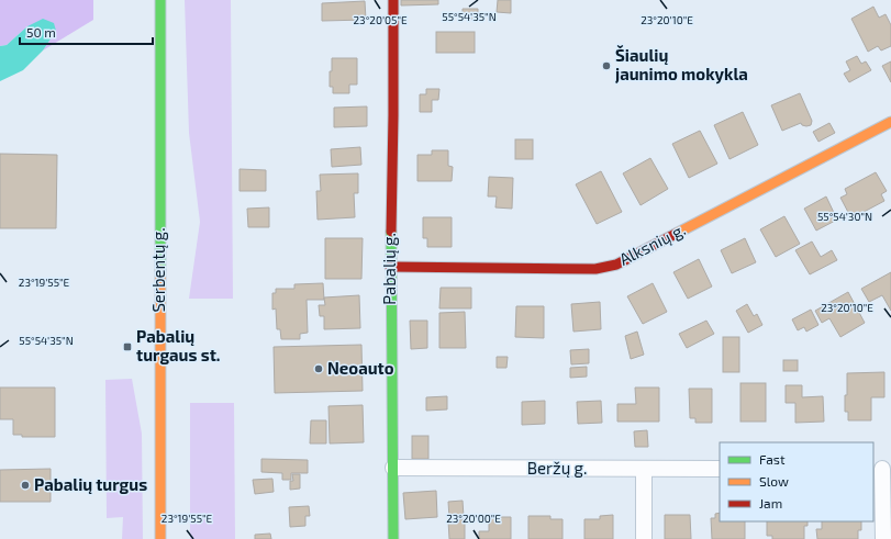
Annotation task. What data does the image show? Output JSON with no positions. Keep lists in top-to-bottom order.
{
  "streets": {
    "street": [
      "Alksnių g.",
      "Pabalių g.",
      "Serbentų g.",
      "Beržų g."
    ]
  },
  "crossings": [
    ["Alksnių g.", "Pabalių g."],
    ["Pabalių g.", "Beržų g."]
  ],
  "places": {
    "other": ["Šiaulių jaunimo mokykla", "Neoauto", "Pabalių turgus"],
    "transit": ["Pabalių turgaus st."]
  },
  "legend": ["Fast", "Slow", "Jam"],
  "scale_bar": "50 m",
  "coordinates": [
    "55°54'35\"N",
    "23°20'05\"E",
    "23°20'10\"E",
    "55°54'30\"N",
    "23°19'55\"E",
    "23°20'00\"E"
  ]
}
